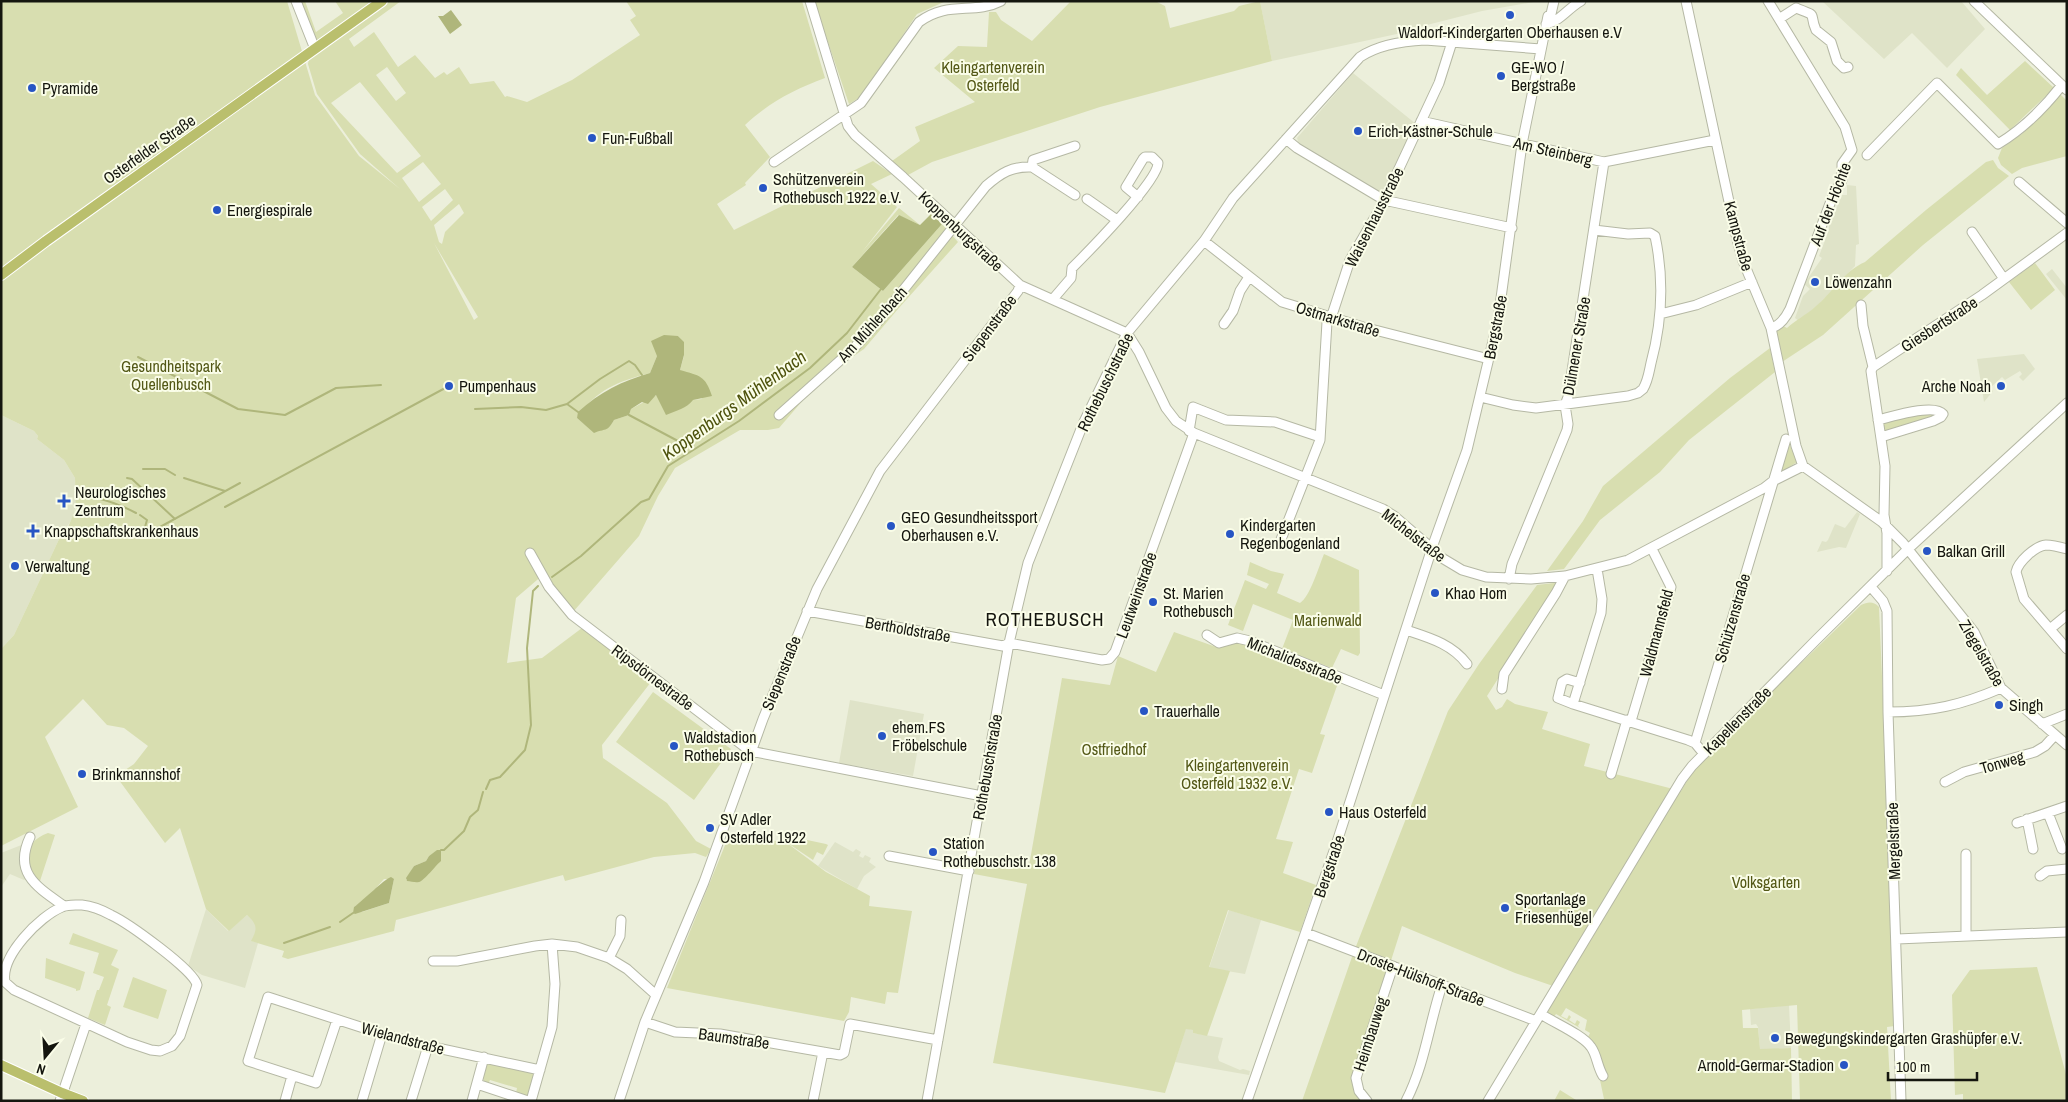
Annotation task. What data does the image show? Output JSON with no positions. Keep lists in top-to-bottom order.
{
  "streets": {
    "main road": ["Osterfelder Straße"],
    "street": [
      "Am Steinberg",
      "Auf der Höchte",
      "Waisenhausstraße",
      "Koppenburgstraße",
      "Kampstraße",
      "Ostmarkstraße",
      "Am Mühlenbach",
      "Giesbertstraße",
      "Bergstraße",
      "Siepenstraße",
      "Dülmener Straße",
      "Rothebuschstraße",
      "Michelstraße",
      "Leutweinstraße",
      "Schützenstraße",
      "Bertholdstraße",
      "Waldmannsfeld",
      "Ziegelstraße",
      "Michalidesstraße",
      "Ripsdörnestraße",
      "Kapellenstraße",
      "Tonweg",
      "Mergelstraße",
      "Droste-Hülshoff-Straße",
      "Heimbauweg",
      "Wielandstraße",
      "Baumstraße"
    ]
  },
  "crossings": [
    ["Am Steinberg", "Waisenhausstraße"],
    ["Am Steinberg", "Kampstraße"],
    ["Am Steinberg", "Bergstraße"],
    ["Am Steinberg", "Dülmener Straße"],
    ["Auf der Höchte", "Kampstraße"],
    ["Waisenhausstraße", "Ostmarkstraße"],
    ["Waisenhausstraße", "Rothebuschstraße"],
    ["Waisenhausstraße", "Michelstraße"],
    ["Koppenburgstraße", "Am Mühlenbach"],
    ["Koppenburgstraße", "Siepenstraße"],
    ["Koppenburgstraße", "Rothebuschstraße"],
    ["Ostmarkstraße", "Bergstraße"],
    ["Ostmarkstraße", "Rothebuschstraße"],
    ["Bergstraße", "Rothebuschstraße"],
    ["Bergstraße", "Michelstraße"],
    ["Bergstraße", "Michalidesstraße"],
    ["Bergstraße", "Droste-Hülshoff-Straße"],
    ["Siepenstraße", "Bertholdstraße"],
    ["Siepenstraße", "Ripsdörnestraße"],
    ["Siepenstraße", "Baumstraße"],
    ["Dülmener Straße", "Michelstraße"],
    ["Rothebuschstraße", "Leutweinstraße"],
    ["Rothebuschstraße", "Bertholdstraße"],
    ["Rothebuschstraße", "Ripsdörnestraße"],
    ["Rothebuschstraße", "Baumstraße"],
    ["Michelstraße", "Leutweinstraße"],
    ["Michelstraße", "Schützenstraße"],
    ["Michelstraße", "Waldmannsfeld"],
    ["Leutweinstraße", "Bertholdstraße"],
    ["Ziegelstraße", "Kapellenstraße"],
    ["Ziegelstraße", "Tonweg"],
    ["Kapellenstraße", "Mergelstraße"],
    ["Kapellenstraße", "Droste-Hülshoff-Straße"],
    ["Droste-Hülshoff-Straße", "Heimbauweg"]
  ],
  "districts": ["ROTHEBUSCH"],
  "water": ["Koppenburgs Mühlenbach"],
  "parks": [
    "Kleingartenverein Osterfeld",
    "Gesundheitspark Quellenbusch",
    "Marienwald",
    "Ostfriedhof",
    "Kleingartenverein Osterfeld 1932 e.V.",
    "Volksgarten"
  ],
  "places": {
    "other": [
      "Waldorf-Kindergarten Oberhausen e.V",
      "GE-WO / Bergstraße",
      "Pyramide",
      "Erich-Kästner-Schule",
      "Fun-Fußball",
      "Schützenverein Rothebusch 1922 e.V.",
      "Energiespirale",
      "Löwenzahn",
      "Pumpenhaus",
      "Arche Noah",
      "GEO Gesundheitssport Oberhausen e.V.",
      "Kindergarten Regenbogenland",
      "Balkan Grill",
      "Verwaltung",
      "Khao Hom",
      "St. Marien Rothebusch",
      "Singh",
      "Trauerhalle",
      "ehem.FS Fröbelschule",
      "Waldstadion Rothebusch",
      "Brinkmannshof",
      "Haus Osterfeld",
      "SV Adler Osterfeld 1922",
      "Station Rothebuschstr. 138",
      "Sportanlage Friesenhügel",
      "Bewegungskindergarten Grashüpfer e.V.",
      "Arnold-Germar-Stadion"
    ],
    "health": ["Neurologisches Zentrum", "Knappschaftskrankenhaus"]
  },
  "scale_bar": "100 m",
  "north": "bottom"
}
